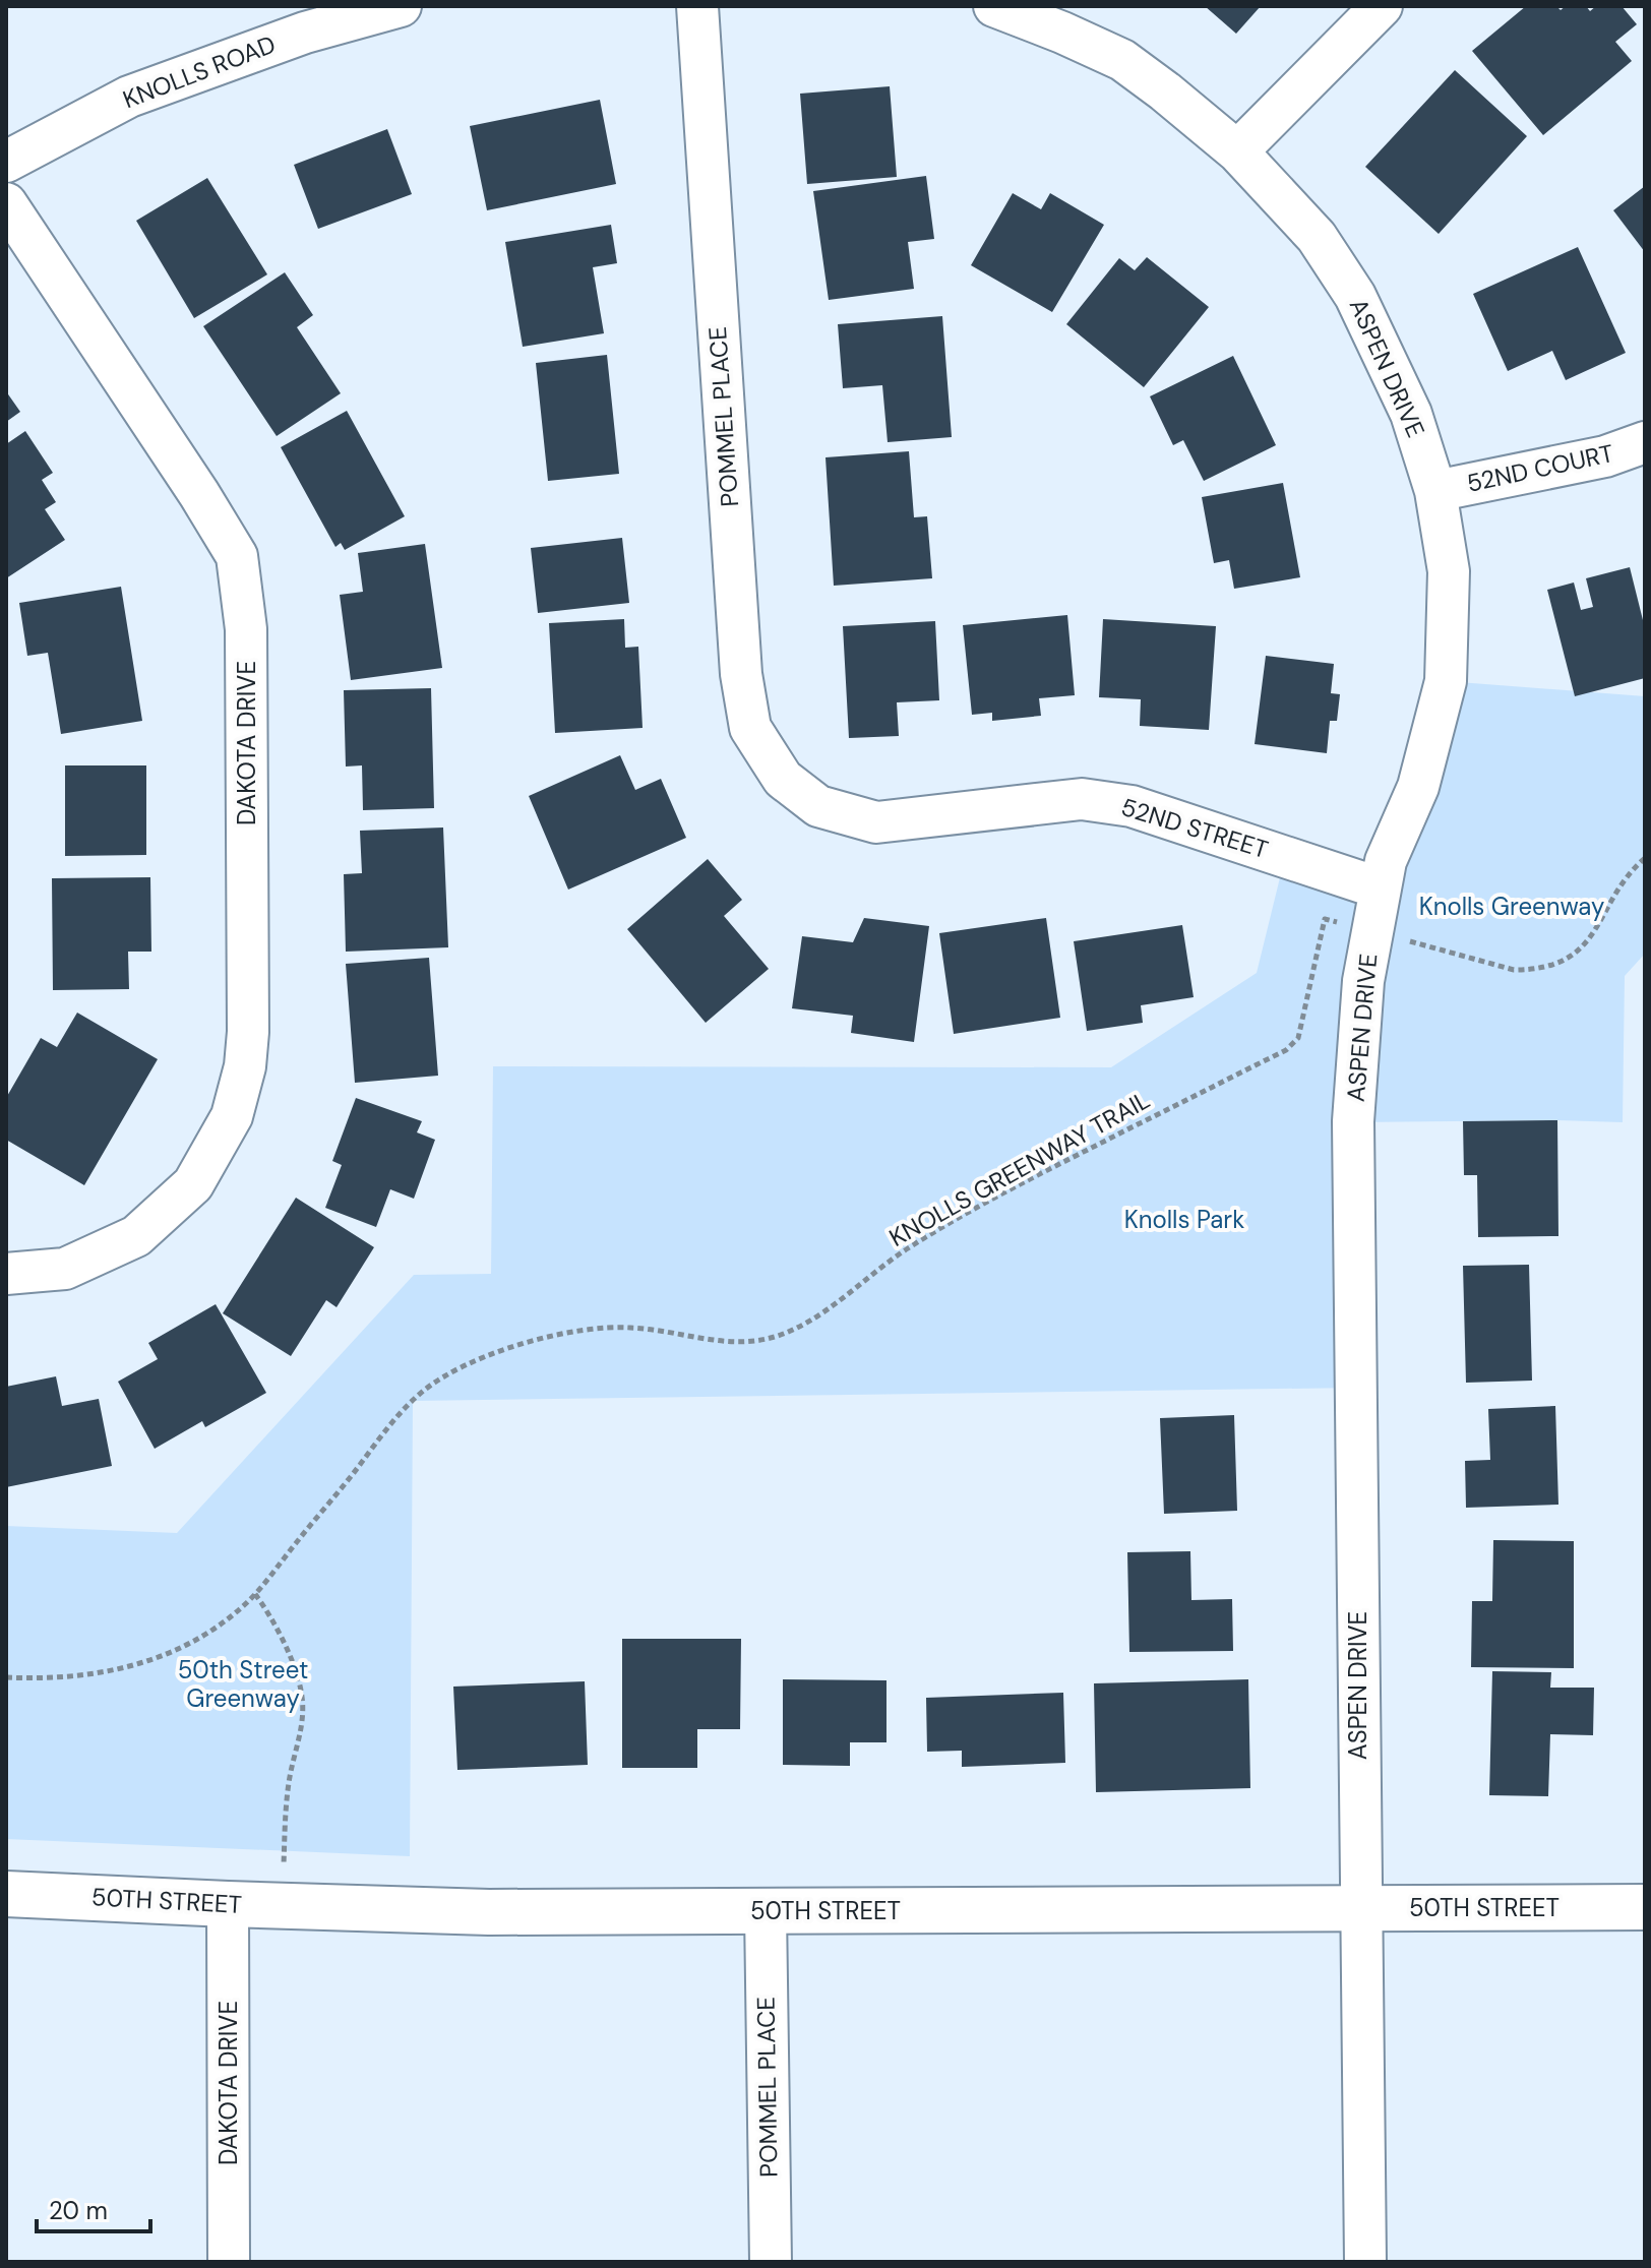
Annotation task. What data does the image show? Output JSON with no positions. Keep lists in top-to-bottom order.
{
  "streets": {
    "main road": ["50TH STREET"],
    "street": [
      "KNOLLS ROAD",
      "ASPEN DRIVE",
      "POMMEL PLACE",
      "52ND COURT",
      "DAKOTA DRIVE",
      "52ND STREET"
    ],
    "path": ["KNOLLS GREENWAY TRAIL"]
  },
  "crossings": [
    ["ASPEN DRIVE", "52ND COURT"],
    ["ASPEN DRIVE", "52ND STREET"],
    ["ASPEN DRIVE", "KNOLLS GREENWAY TRAIL"],
    ["ASPEN DRIVE", "50TH STREET"],
    ["POMMEL PLACE", "52ND STREET"],
    ["POMMEL PLACE", "50TH STREET"],
    ["DAKOTA DRIVE", "50TH STREET"]
  ],
  "parks": ["Knolls Greenway", "Knolls Park", "50th Street Greenway"],
  "scale_bar": "20 m"
}
